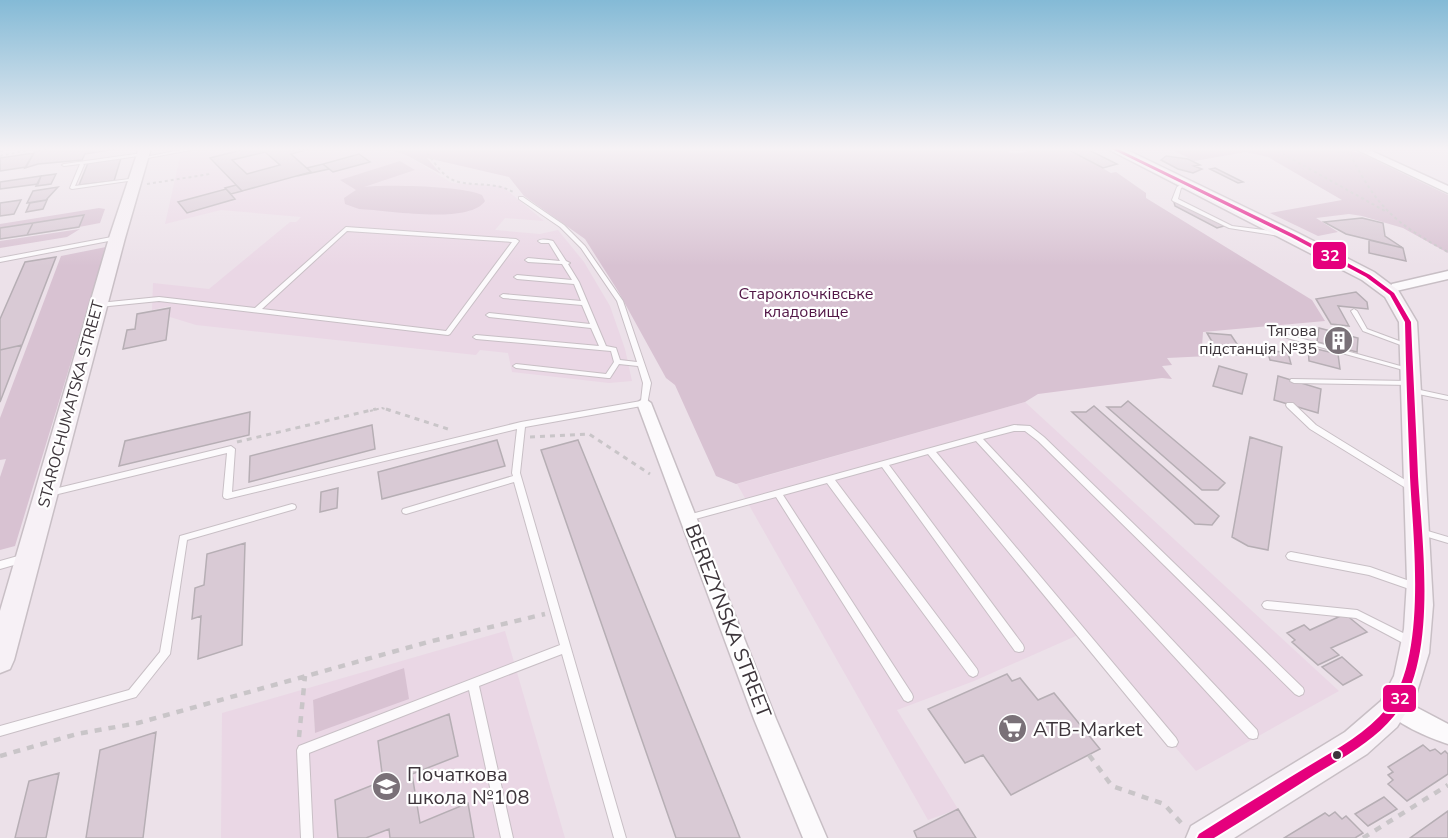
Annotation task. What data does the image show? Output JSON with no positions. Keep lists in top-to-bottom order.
{
  "streets": {
    "main road": ["STAROCHUMATSKA STREET"],
    "street": ["BEREZYNSKA STREET"]
  },
  "parks": ["Староклочківське кладовище"],
  "places": {
    "building": ["Тягова пiдстанцiя №35"],
    "supermarket": ["ATB-Market"],
    "school or university": ["Початкова школа №108"]
  },
  "lines": ["transit line 32"]
}
